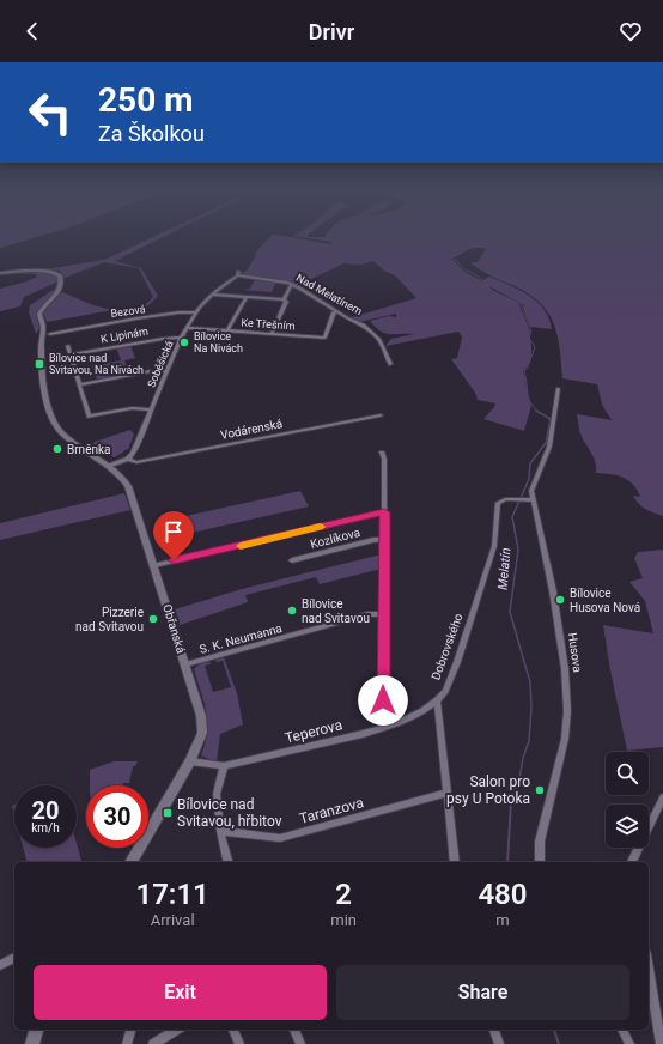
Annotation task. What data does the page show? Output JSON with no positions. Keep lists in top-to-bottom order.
{
  "streets": {
    "main road": ["Obřanská"],
    "street": [
      "Nad Melatínem",
      "Bezová",
      "Ke Třešním",
      "K Lipinám",
      "Soběšická",
      "Vodárenská",
      "Kozlíkova",
      "S. K. Neumanna",
      "Dobrovského",
      "Husova",
      "Teperova",
      "Taranzova"
    ]
  },
  "crossings": [
    ["Nad Melatínem", "Soběšická"],
    ["Bezová", "Soběšická"],
    ["Ke Třešním", "Soběšická"],
    ["K Lipinám", "Soběšická"],
    ["Soběšická", "Vodárenská"],
    ["Obřanská", "S. K. Neumanna"],
    ["Obřanská", "Teperova"],
    ["Dobrovského", "Husova"],
    ["Dobrovského", "Teperova"]
  ],
  "water": ["Melatín"],
  "places": {
    "other": [
      "Bílovice Na Nivách",
      "Brněnka",
      "Bílovice Husova Nová",
      "Bílovice nad Svitavou",
      "Pizzerie nad Svitavou",
      "Salon pro psy U Potoka"
    ],
    "transit": ["Bílovice nad Svitavou, Na Nivách", "Bílovice nad Svitavou, hřbitov"]
  },
  "page": {
    "header": "Drivr",
    "turn": ["250 m", "Za Školkou"],
    "speed": "20 km/h",
    "limit": "30",
    "eta": [
      "17:11",
      "Arrival",
      "2",
      "min",
      "480",
      "m"
    ],
    "buttons": ["Exit", "Share"]
  }
}
